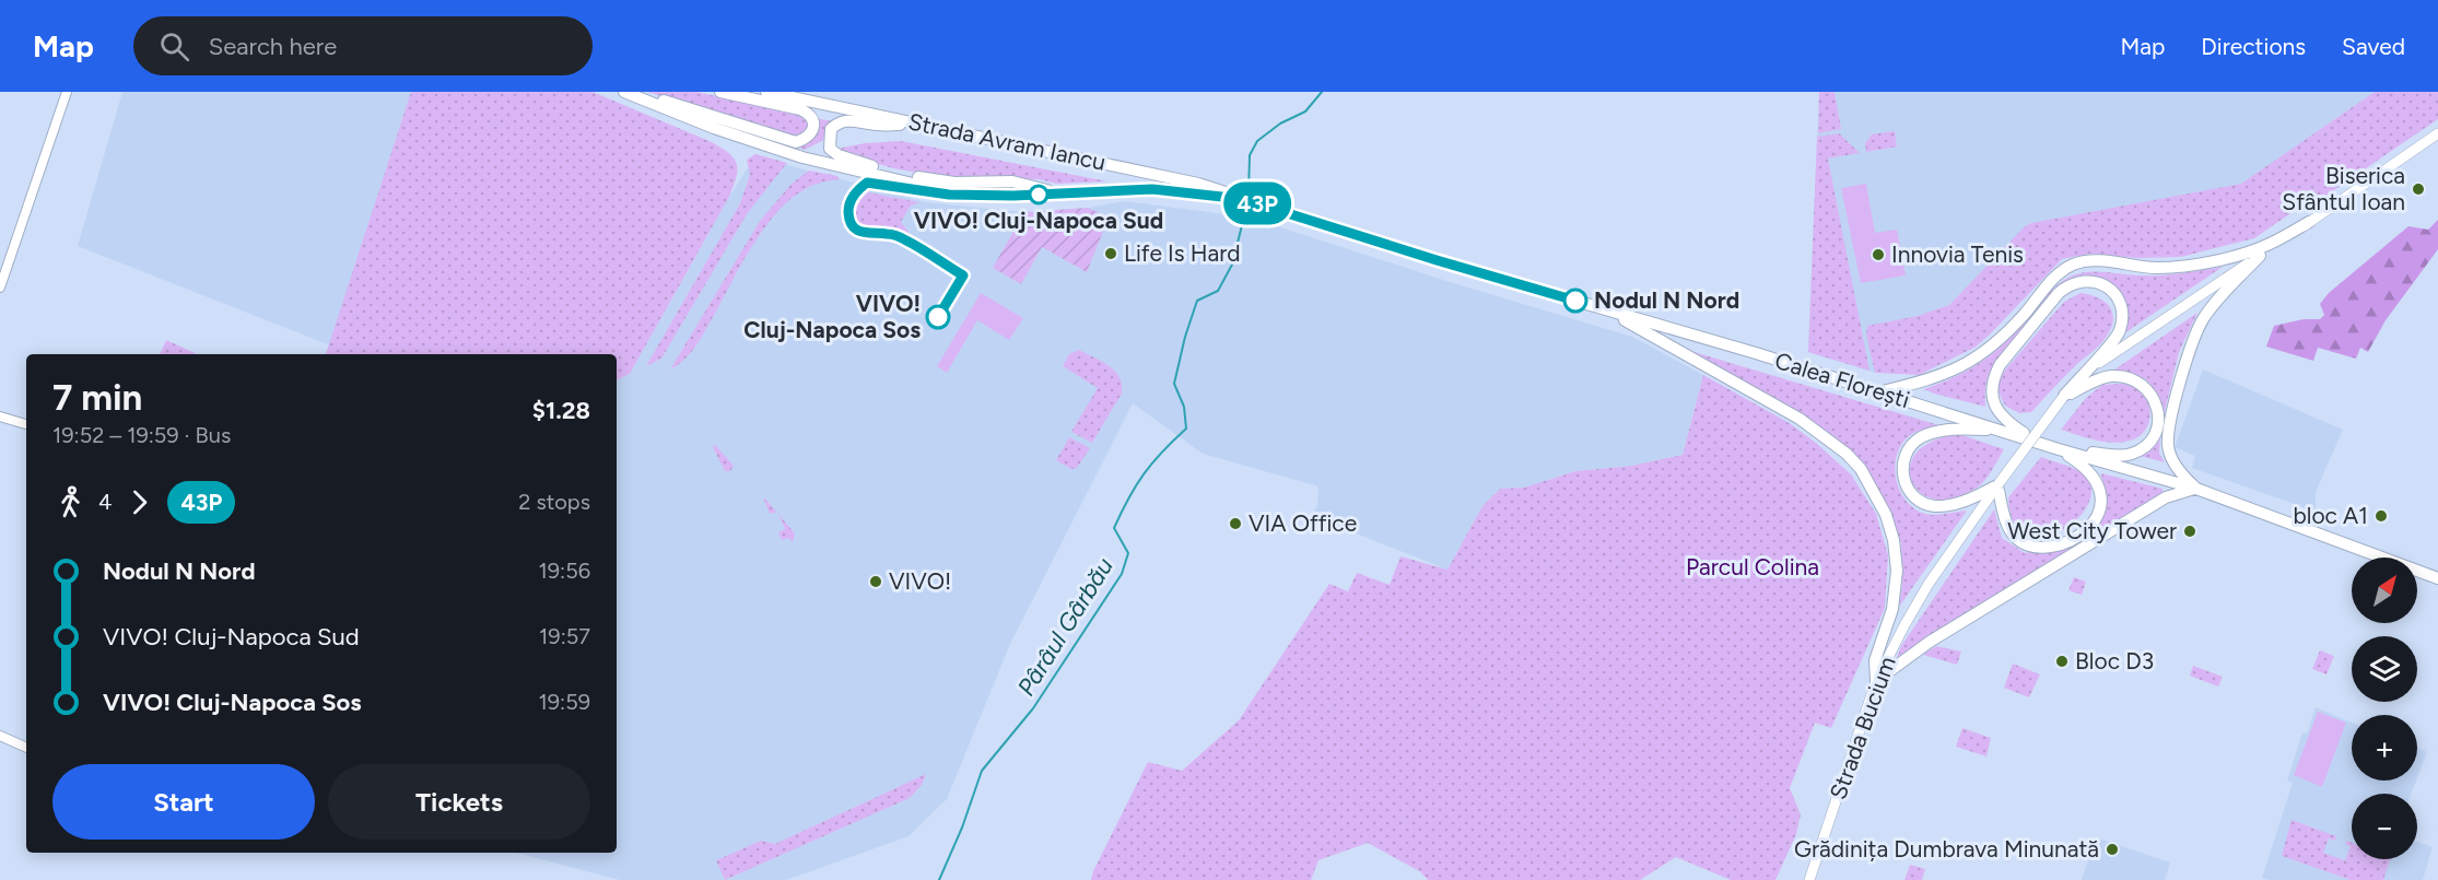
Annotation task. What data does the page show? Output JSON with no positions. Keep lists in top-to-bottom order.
{
  "streets": {
    "main road": ["Strada Avram Iancu", "Calea Florești", "Strada Bucium"]
  },
  "crossings": [
    ["Strada Avram Iancu", "Calea Florești"]
  ],
  "water": ["Pârâul Gârbău"],
  "parks": ["Parcul Colina"],
  "places": [
    "Biserica Sfântul Ioan",
    "VIVO! Cluj-Napoca Sud",
    "Life Is Hard",
    "Innovia Tenis",
    "Nodul N Nord",
    "VIVO! Cluj-Napoca Sos",
    "bloc A1",
    "VIA Office",
    "West City Tower",
    "VIVO!",
    "Bloc D3",
    "Grădinița Dumbrava Minunată"
  ],
  "lines": ["bus line 43P"],
  "north": "top right",
  "page": {
    "header": "Map",
    "search": "Search here",
    "nav": ["Map", "Directions", "Saved"],
    "on_map": "43P",
    "heading": ["7 min", "19:52 – 19:59 · Bus", "$1.28"],
    "legs": ["4", "43P", "2 stops"],
    "list": [
      {
        "name": "Nodul N Nord",
        "value": "19:56"
      },
      {
        "name": "VIVO! Cluj-Napoca Sud",
        "value": "19:57"
      },
      {
        "name": "VIVO! Cluj-Napoca Sos",
        "value": "19:59"
      }
    ],
    "map_buttons": ["+", "−"],
    "buttons": ["Start", "Tickets"]
  }
}
